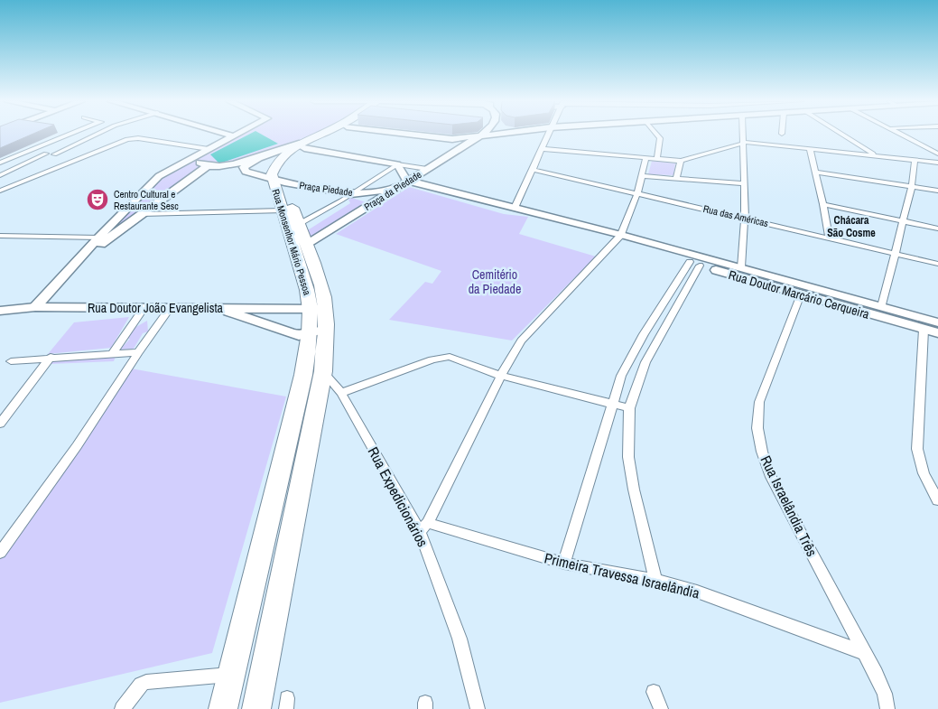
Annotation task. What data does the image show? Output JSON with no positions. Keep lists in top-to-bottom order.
{
  "streets": {
    "highway": ["Rua Monsenhor Mário Pessoa"],
    "main road": ["Rua Doutor João Evangelista"],
    "street": [
      "Praça Piedade",
      "Praça da Piedade",
      "Rua das Américas",
      "Rua Doutor Marcário Cerqueira",
      "Rua Expedicionários",
      "Rua Israelândia Três",
      "Primeira Travessa Israelândia"
    ]
  },
  "crossings": [
    ["Praça Piedade", "Praça da Piedade"],
    ["Praça Piedade", "Rua Monsenhor Mário Pessoa"],
    ["Praça da Piedade", "Rua Monsenhor Mário Pessoa"],
    ["Praça da Piedade", "Rua Doutor Marcário Cerqueira"],
    ["Rua Monsenhor Mário Pessoa", "Rua Doutor João Evangelista"],
    ["Rua Doutor Marcário Cerqueira", "Rua Israelândia Três"],
    ["Rua Expedicionários", "Primeira Travessa Israelândia"],
    ["Rua Israelândia Três", "Primeira Travessa Israelândia"]
  ],
  "districts": ["Chácara São Cosme"],
  "parks": ["Cemitério da Piedade"],
  "places": {
    "theatre": ["Centro Cultural e Restaurante Sesc"]
  }
}
